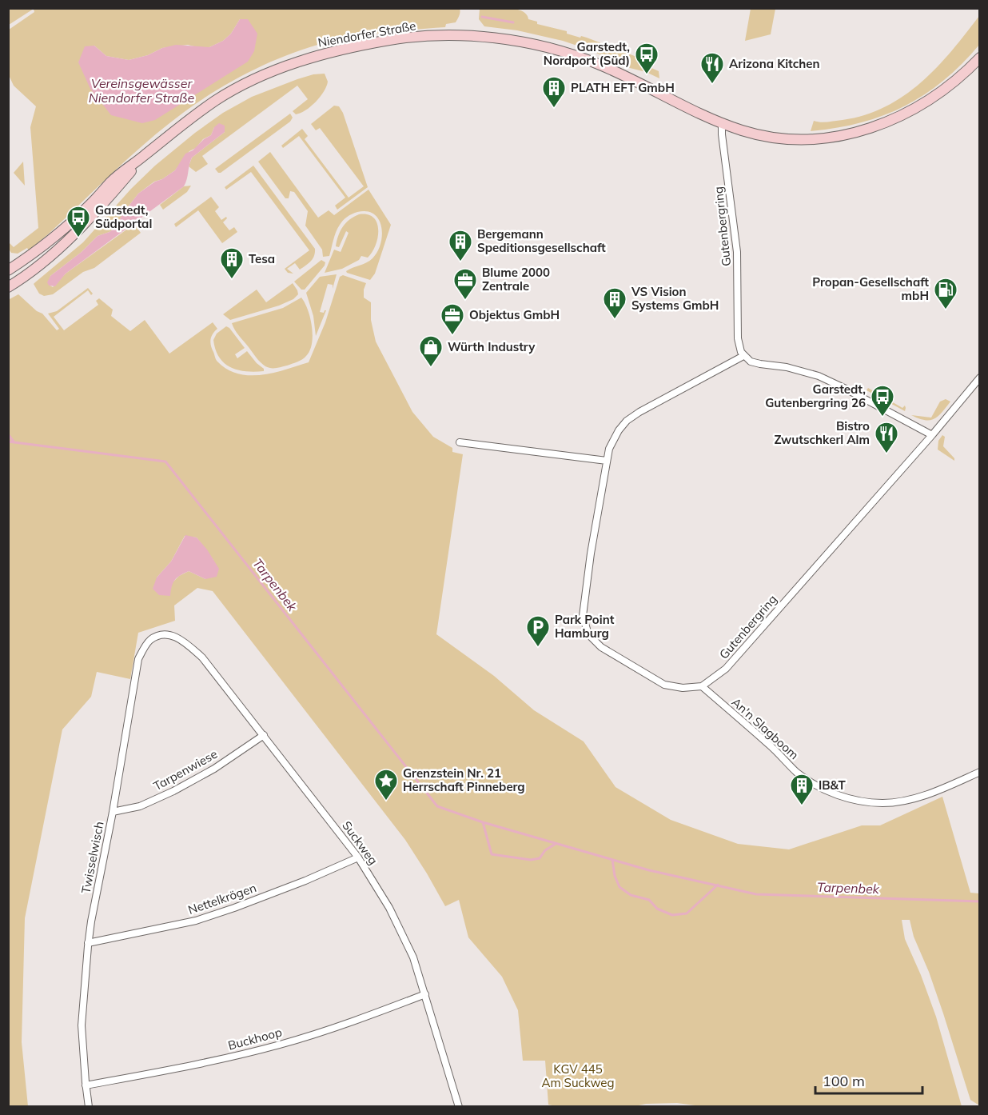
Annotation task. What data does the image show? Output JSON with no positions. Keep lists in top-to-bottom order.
{
  "streets": {
    "main road": ["Niendorfer Straße"],
    "street": [
      "Gutenbergring",
      "An'n Slagboom",
      "Tarpenwiese",
      "Suckweg",
      "Twisselwisch",
      "Nettelkrögen",
      "Buckhoop"
    ]
  },
  "crossings": [
    ["Niendorfer Straße", "Gutenbergring"],
    ["Gutenbergring", "An'n Slagboom"],
    ["Tarpenwiese", "Suckweg"],
    ["Tarpenwiese", "Twisselwisch"],
    ["Suckweg", "Twisselwisch"],
    ["Suckweg", "Nettelkrögen"],
    ["Suckweg", "Buckhoop"],
    ["Twisselwisch", "Nettelkrögen"],
    ["Twisselwisch", "Buckhoop"]
  ],
  "water": ["Vereinsgewässer Niendorfer Straße", "Tarpenbek"],
  "parks": ["KGV 445 Am Suckweg"],
  "places": {
    "bus stop": ["Garstedt, Nordport (Süd)", "Garstedt, Südportal", "Garstedt, Gutenbergring 26"],
    "restaurant": ["Arizona Kitchen", "Bistro Zwutschkerl Alm"],
    "building": [
      "PLATH EFT GmbH",
      "Bergemann Speditionsgesellschaft",
      "Tesa",
      "VS Vision Systems GmbH",
      "IB&T"
    ],
    "office": ["Blume 2000 Zentrale", "Objektus GmbH"],
    "fuel station": ["Propan-Gesellschaft mbH"],
    "shop": ["Würth Industry"],
    "parking": ["Park Point Hamburg"],
    "place": ["Grenzstein Nr. 21 Herrschaft Pinneberg"]
  },
  "scale_bar": "100 m"
}
